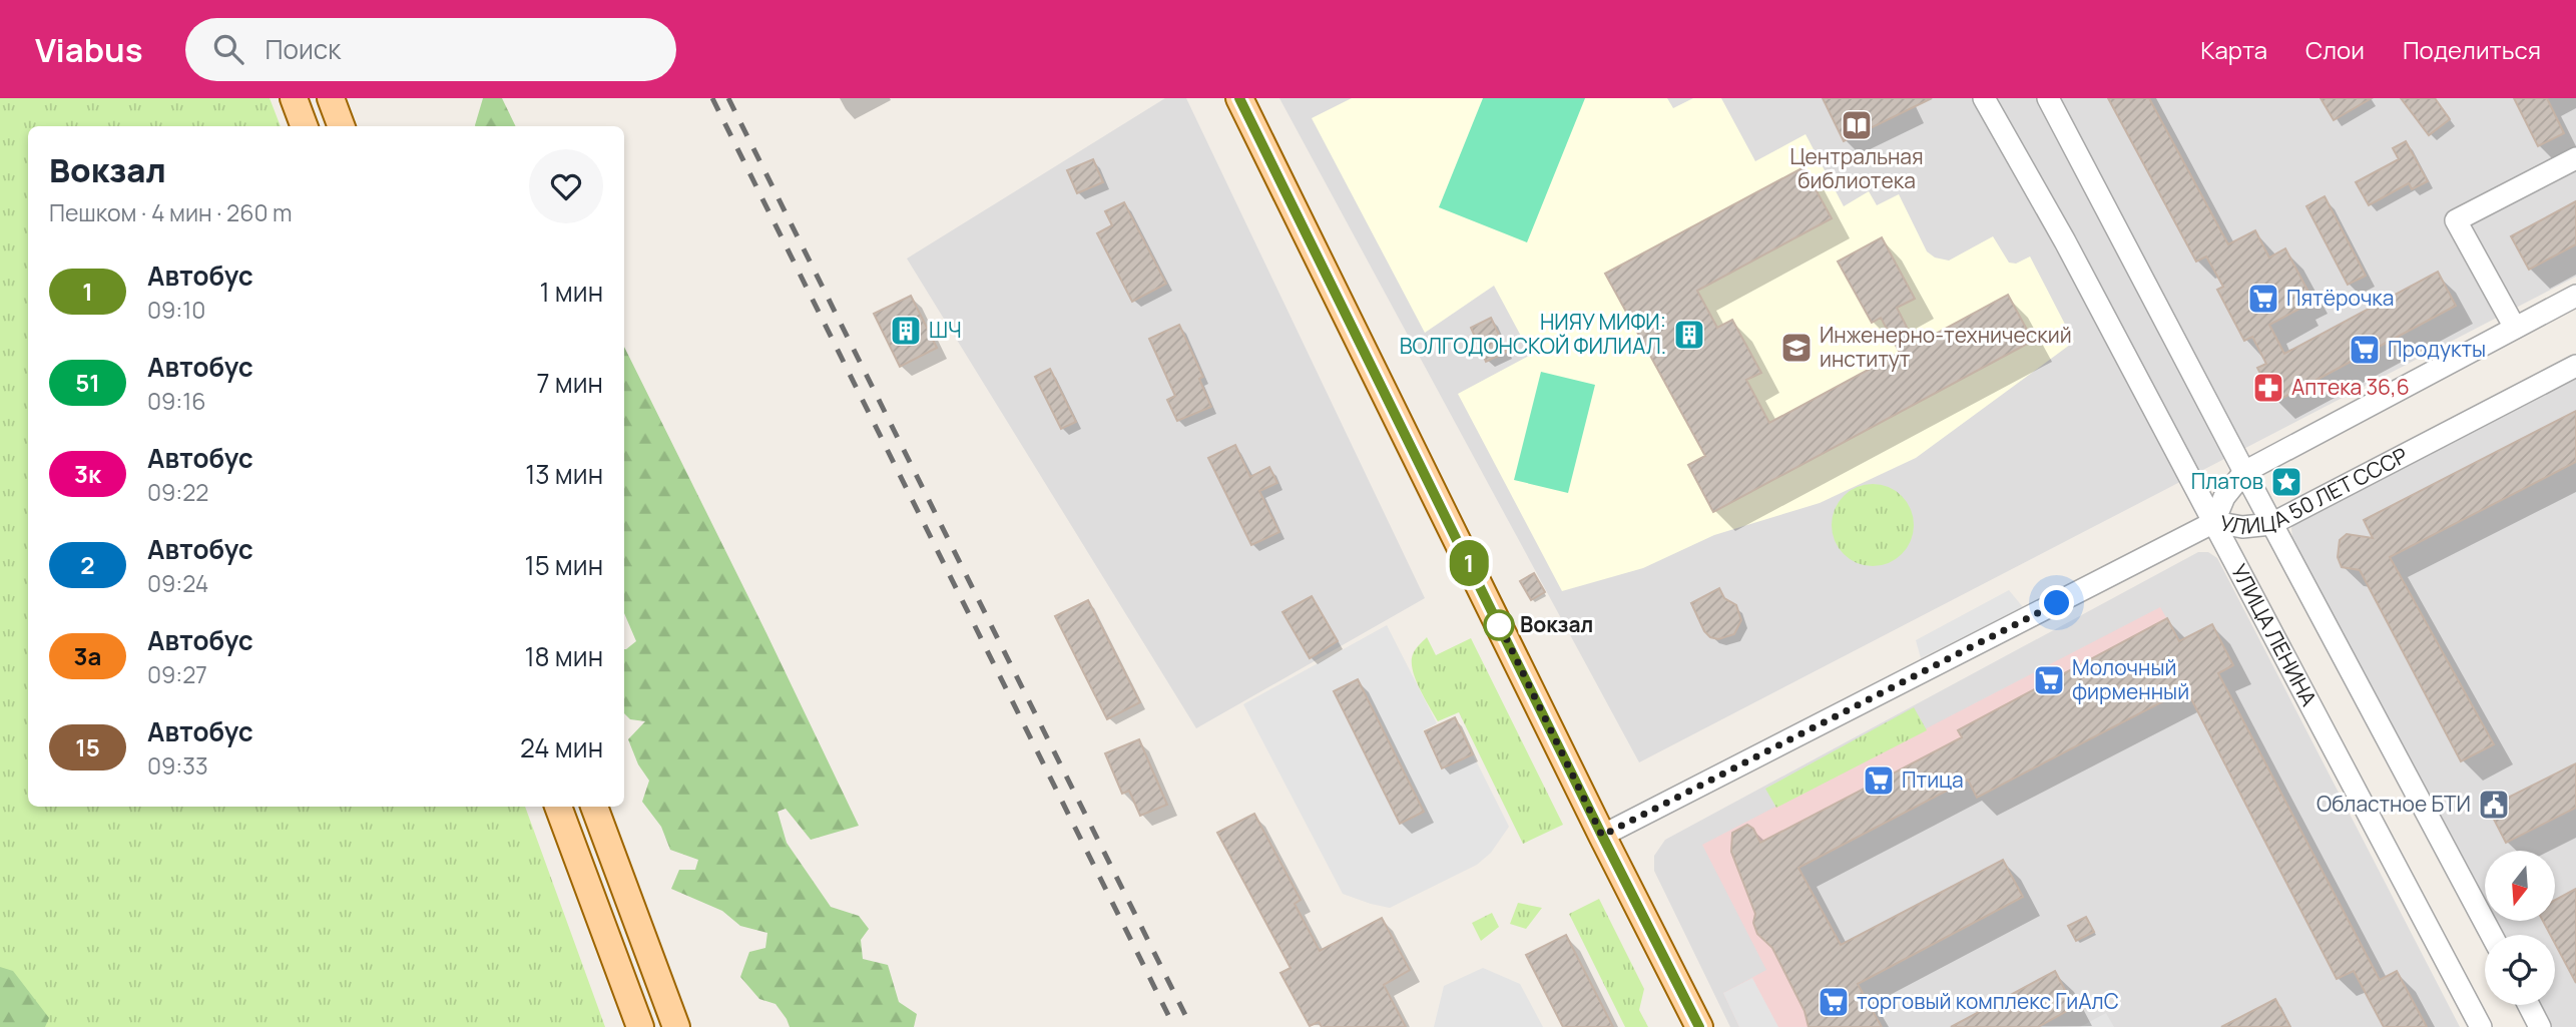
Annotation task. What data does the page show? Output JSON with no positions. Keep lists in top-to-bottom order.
{
  "streets": {
    "street": ["УЛИЦА 50 ЛЕТ СССР", "УЛИЦА ЛЕНИНА"]
  },
  "crossings": [
    ["УЛИЦА 50 ЛЕТ СССР", "УЛИЦА ЛЕНИНА"]
  ],
  "places": {
    "library": ["Центральная библиотека"],
    "supermarket": [
      "Пятёрочка",
      "Продукты",
      "Молочный фирменный",
      "Птица",
      "торговый комплекс ГиАлС"
    ],
    "building": ["ШЧ", "НИЯУ МИФИ: ВОЛГОДОНСКОЙ ФИЛИАЛ."],
    "school or university": ["Инженерно-технический институт"],
    "pharmacy": ["Аптека 36,6"],
    "place": ["Платов"],
    "other": ["Вокзал"],
    "public building": ["Областное БТИ"]
  },
  "lines": ["bus line 1"],
  "north": "bottom",
  "page": {
    "header": "Viabus",
    "search": "Поиск",
    "nav": ["Карта", "Слои", "Поделиться"],
    "on_map": "1",
    "heading": ["Вокзал", "Пешком · 4 мин · 260 m"],
    "list": [
      {
        "mark": "1",
        "name": "Автобус",
        "note": "09:10",
        "value": "1 мин"
      },
      {
        "mark": "51",
        "name": "Автобус",
        "note": "09:16",
        "value": "7 мин"
      },
      {
        "mark": "3к",
        "name": "Автобус",
        "note": "09:22",
        "value": "13 мин"
      },
      {
        "mark": "2",
        "name": "Автобус",
        "note": "09:24",
        "value": "15 мин"
      },
      {
        "mark": "3а",
        "name": "Автобус",
        "note": "09:27",
        "value": "18 мин"
      },
      {
        "mark": "15",
        "name": "Автобус",
        "note": "09:33",
        "value": "24 мин"
      }
    ]
  }
}
